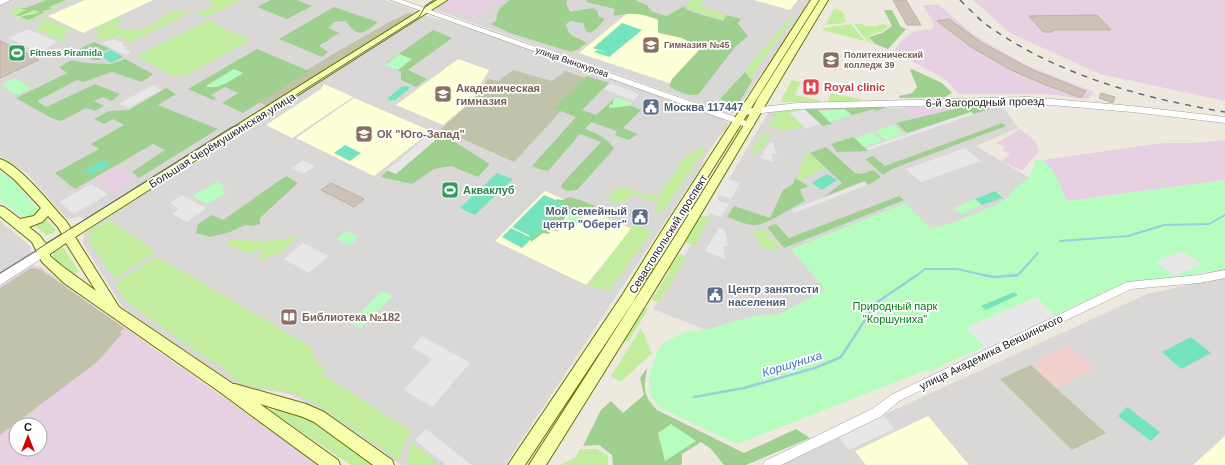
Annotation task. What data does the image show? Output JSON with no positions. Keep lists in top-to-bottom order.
{
  "streets": {
    "main road": ["Большая Черёмушкинская улица", "Севастопольский проспект"],
    "street": ["улица Винокурова", "6-й Загородный проезд", "улица Академика Векшинского"]
  },
  "crossings": [
    ["улица Винокурова", "Большая Черёмушкинская улица"],
    ["улица Винокурова", "Севастопольский проспект"],
    ["6-й Загородный проезд", "Севастопольский проспект"]
  ],
  "water": ["Коршуниха"],
  "parks": ["Природный парк \"Коршуниха\""],
  "places": {
    "school or university": [
      "Гимназия №45",
      "Политехнический колледж 39",
      "Академическая гимназия",
      "ОК \"Юго-Запад\""
    ],
    "sports": ["Fitness Piramida", "Акваклуб"],
    "hospital": ["Royal clinic"],
    "public building": ["Москва 117447", "Мой семейный центр \"Оберег\"", "Центр занятости населения"],
    "library": ["Библиотека №182"]
  },
  "north": "top"
}
